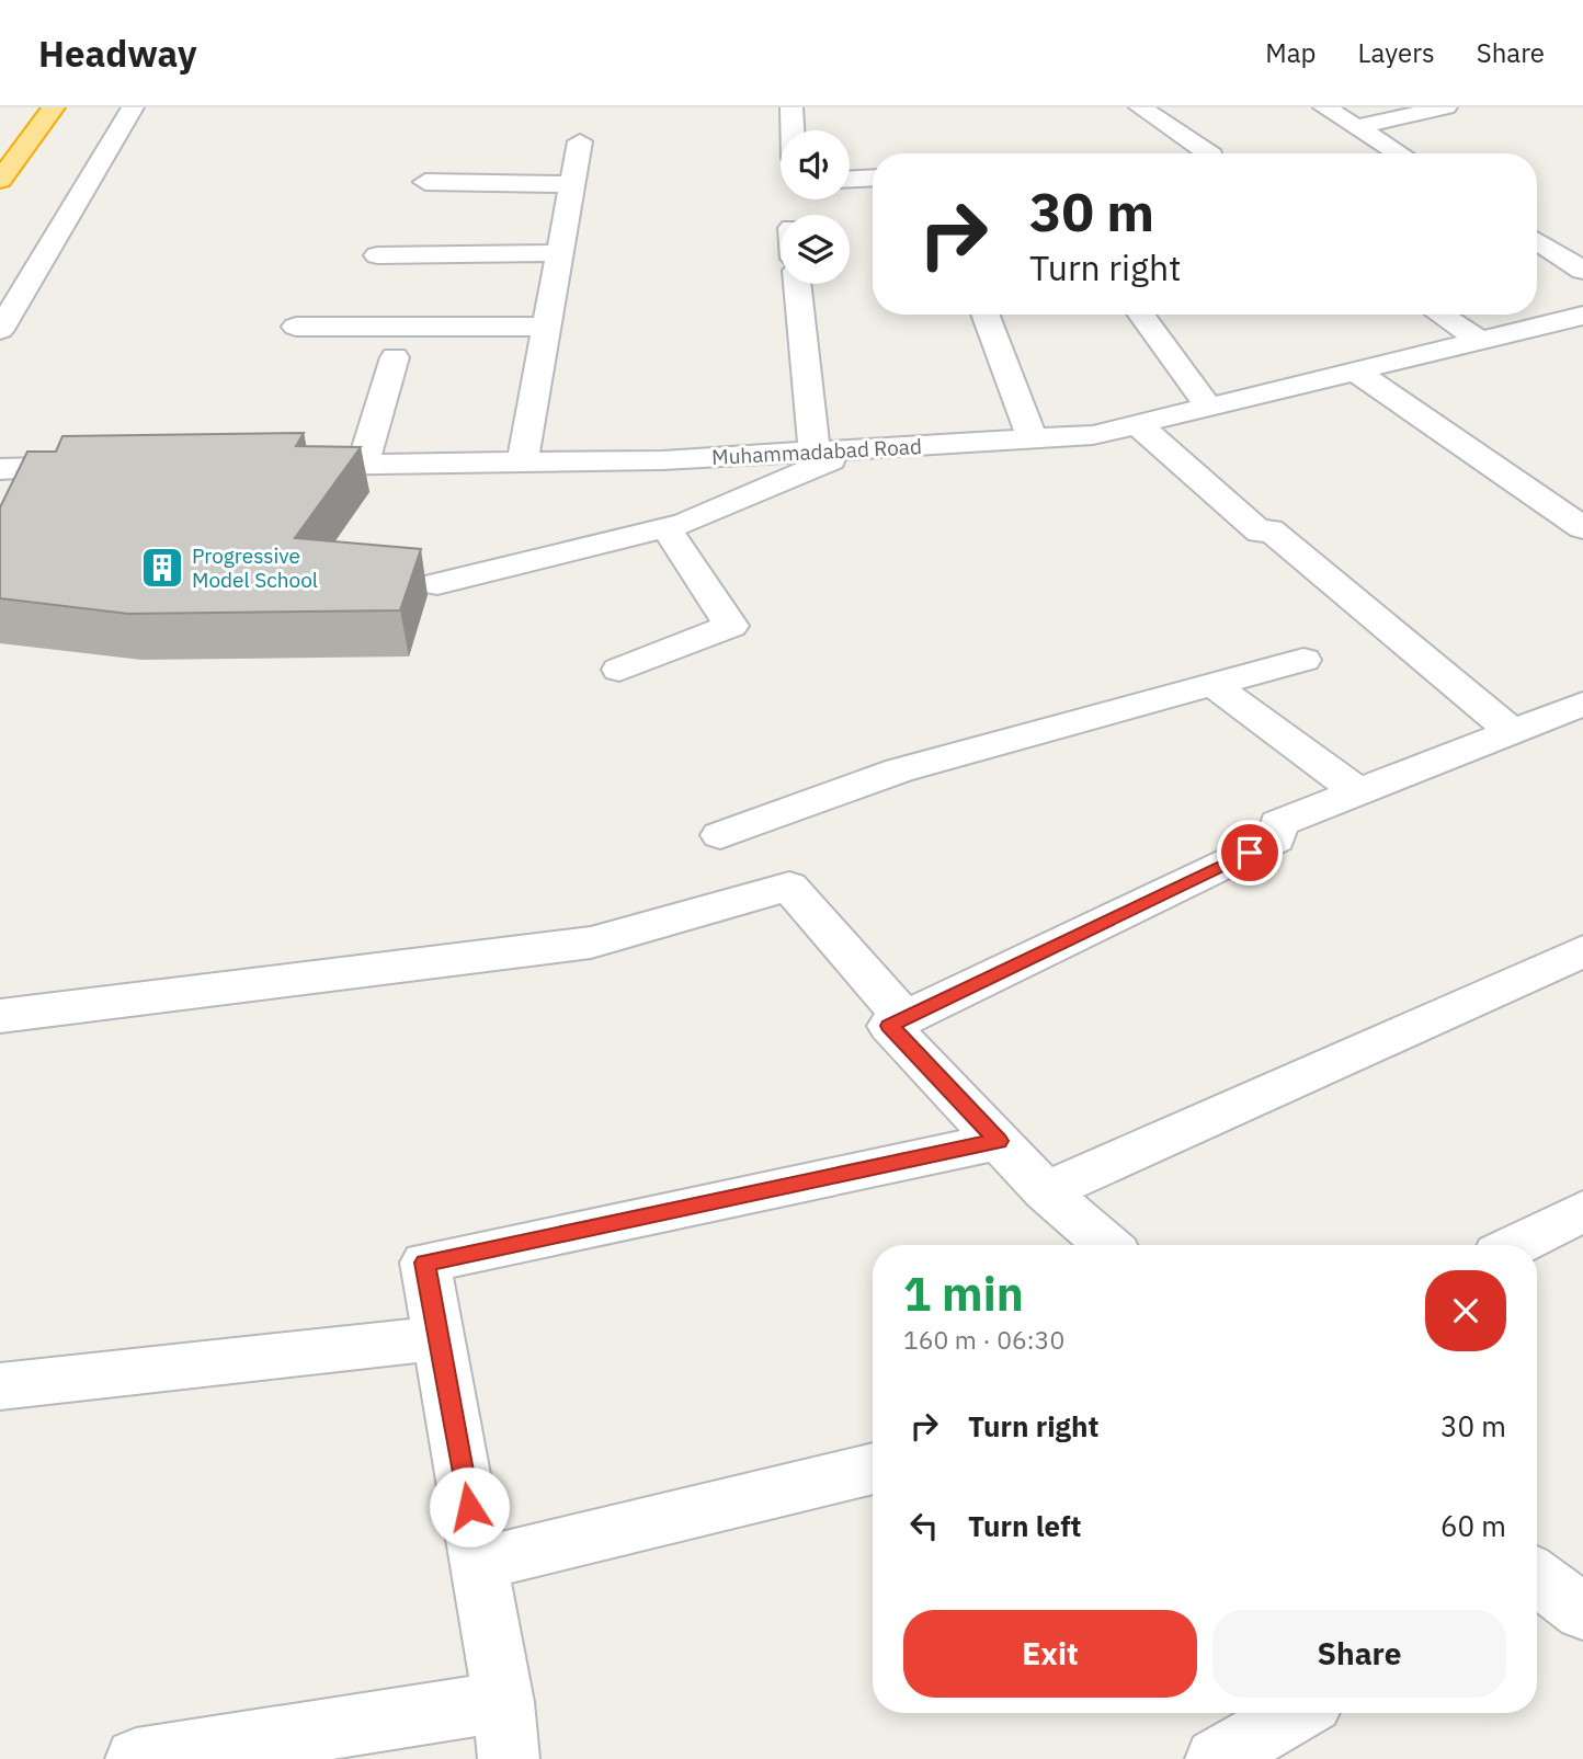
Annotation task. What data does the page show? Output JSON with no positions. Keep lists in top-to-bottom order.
{
  "streets": {
    "street": ["Muhammadabad Road"]
  },
  "places": {
    "building": ["Progressive Model School"]
  },
  "page": {
    "header": "Headway",
    "nav": ["Map", "Layers", "Share"],
    "turn": ["30 m", "Turn right"],
    "heading": ["1 min", "160 m · 06:30"],
    "list": [
      {
        "name": "Turn right",
        "value": "30 m"
      },
      {
        "name": "Turn left",
        "value": "60 m"
      }
    ],
    "buttons": ["Exit", "Share"]
  }
}
